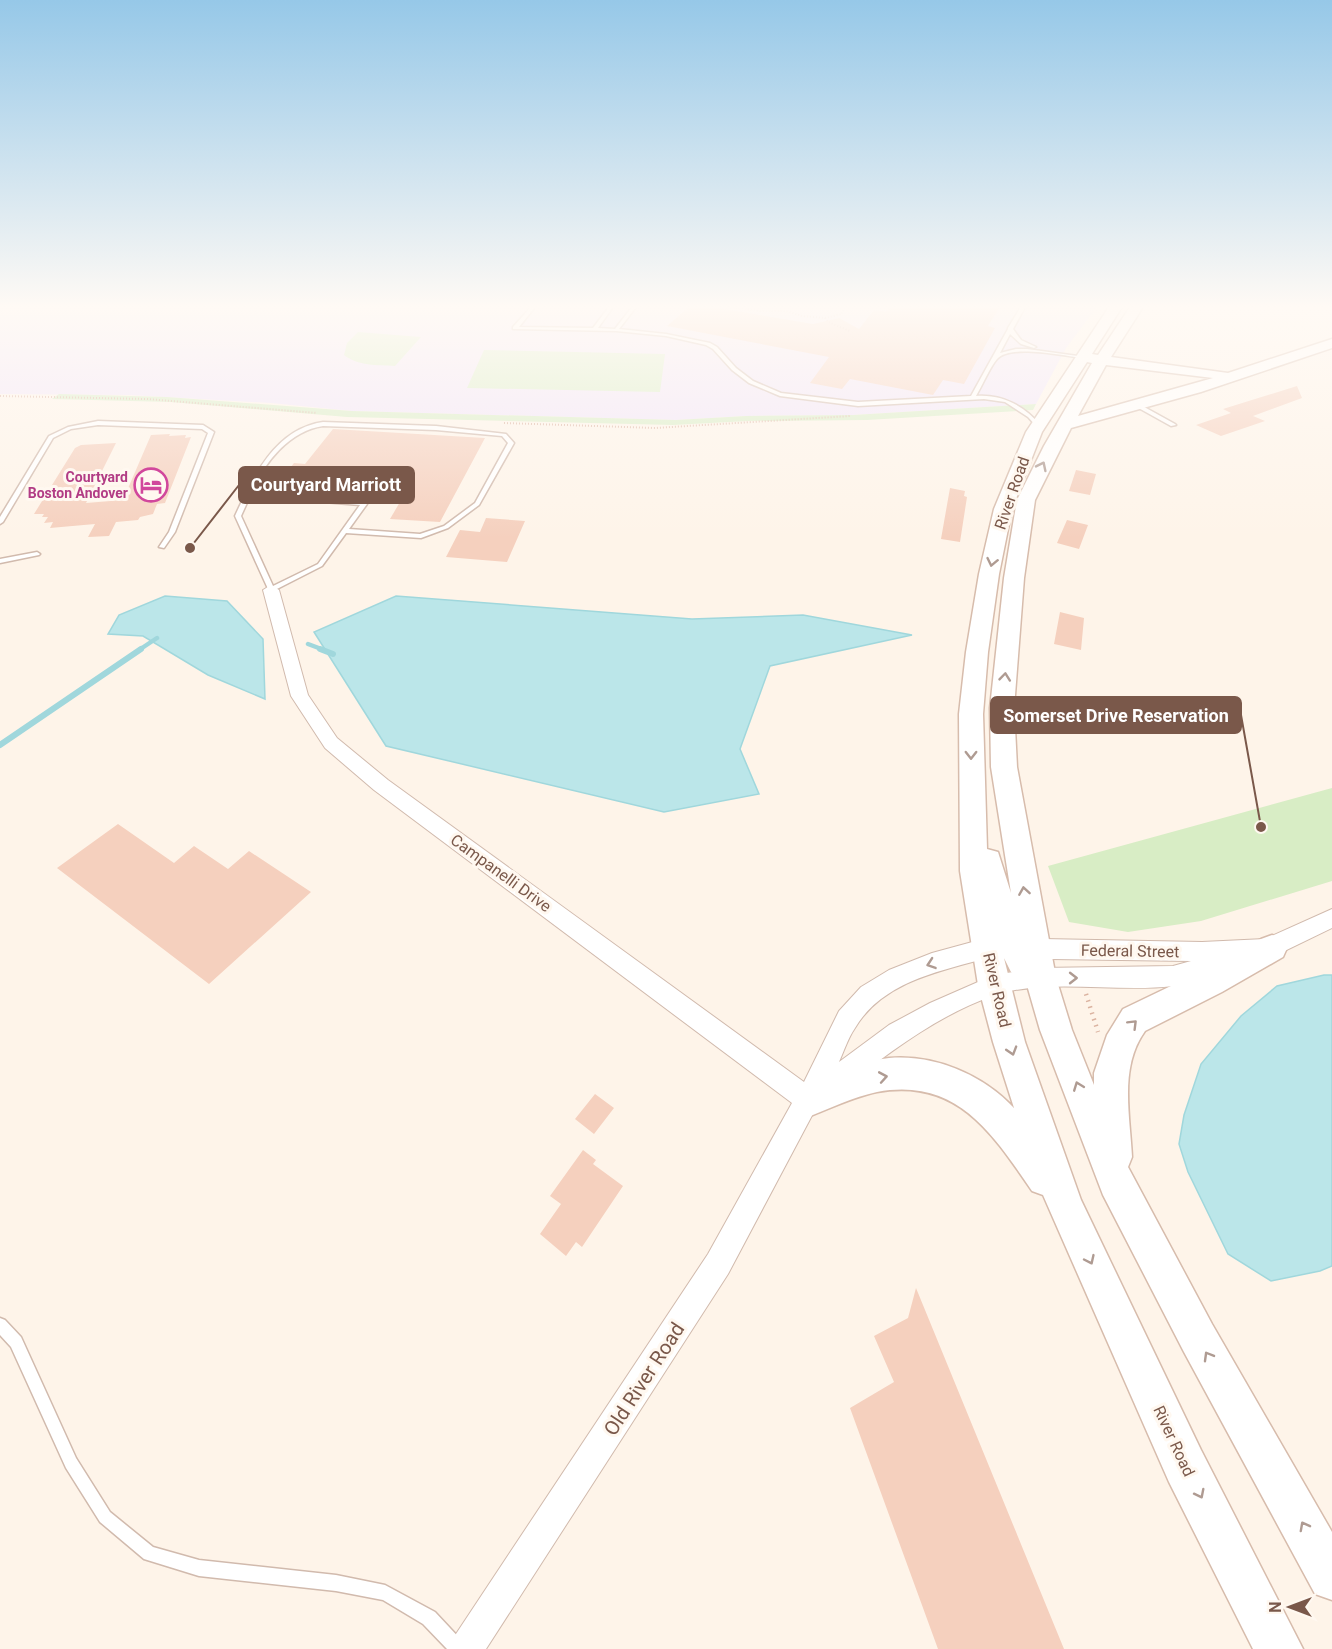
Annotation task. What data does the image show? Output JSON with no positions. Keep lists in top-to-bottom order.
{
  "streets": {
    "main road": ["River Road"],
    "street": ["Campanelli Drive", "Federal Street", "Old River Road"]
  },
  "crossings": [
    ["River Road", "Federal Street"],
    ["River Road", "Old River Road"],
    ["Campanelli Drive", "Old River Road"],
    ["Federal Street", "Old River Road"]
  ],
  "places": {
    "hotel": ["Courtyard Boston Andover"],
    "other": ["Courtyard Marriott", "Somerset Drive Reservation"]
  },
  "north": "left"
}
